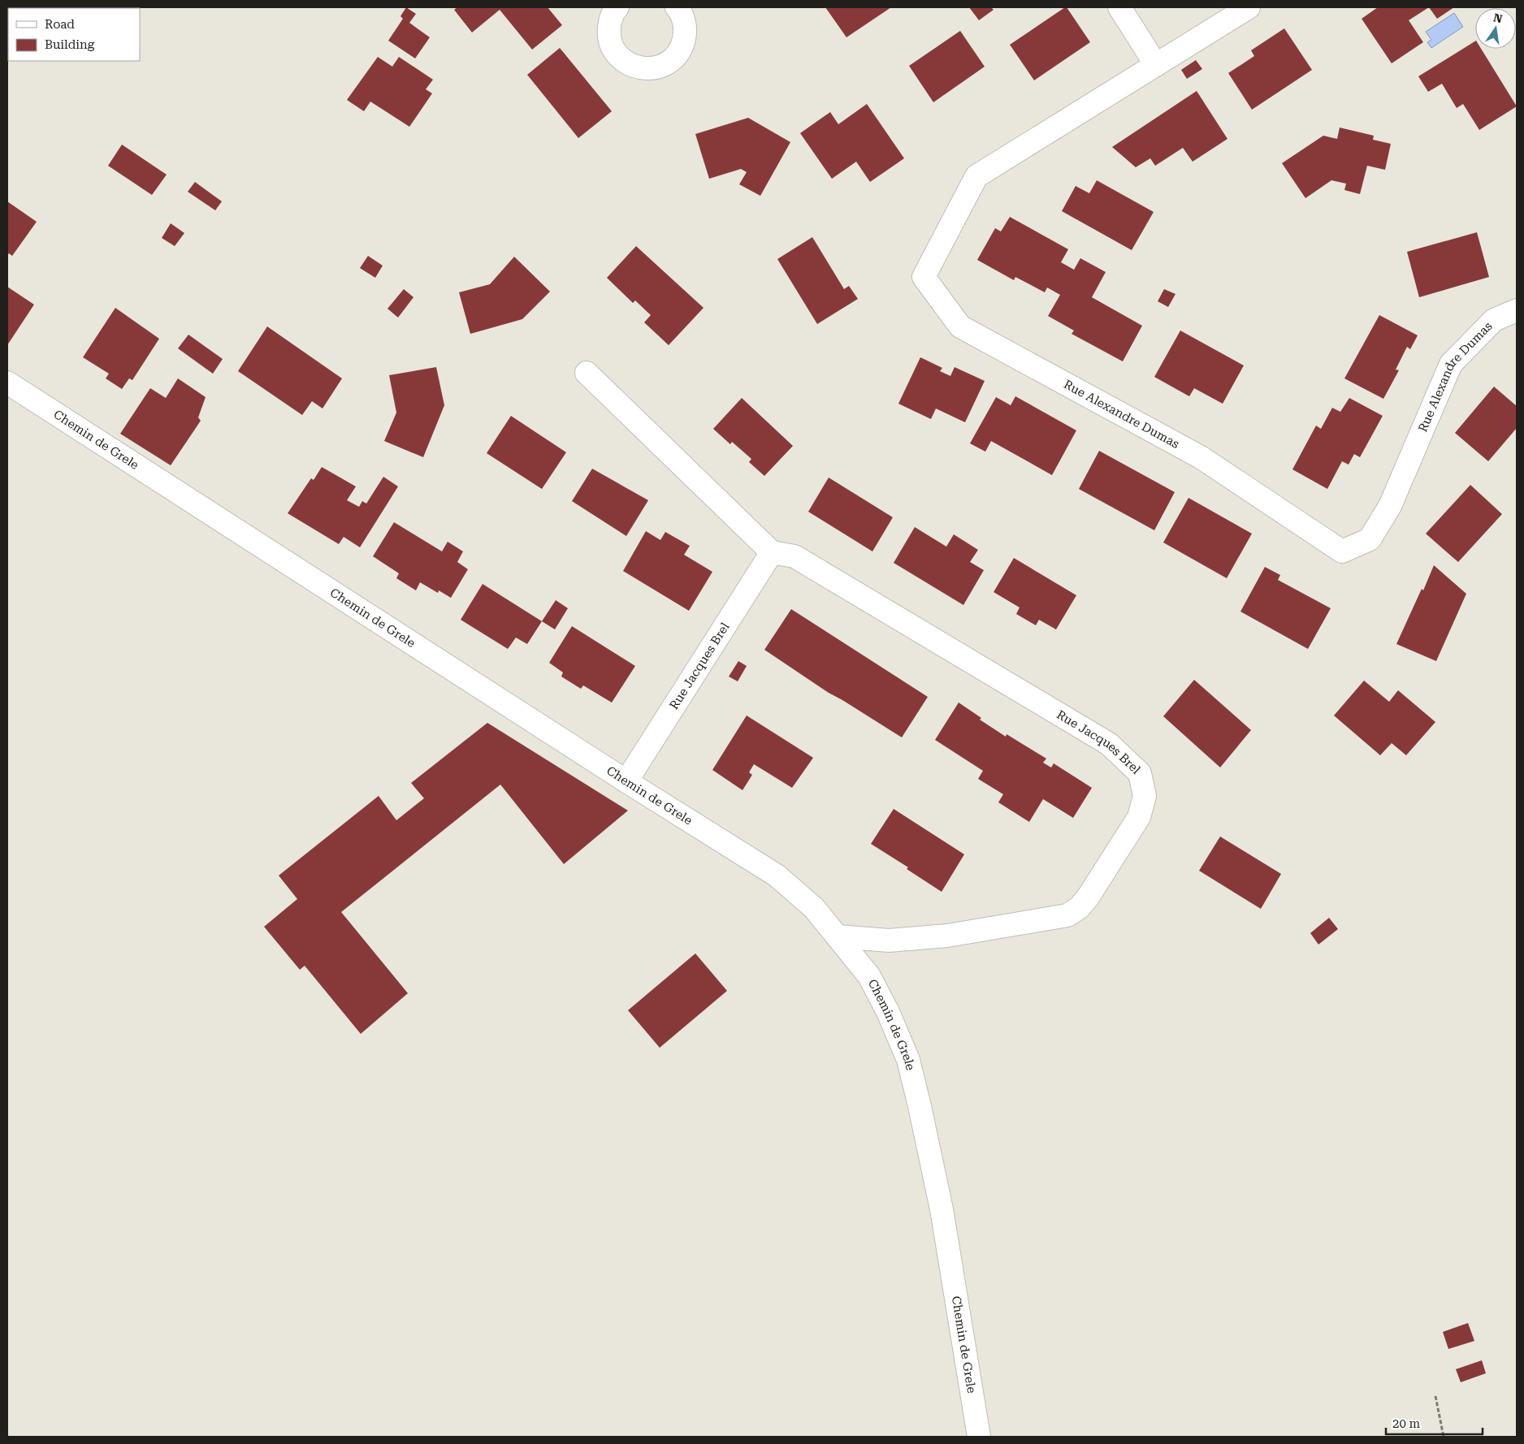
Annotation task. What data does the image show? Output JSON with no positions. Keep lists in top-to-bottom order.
{
  "streets": {
    "street": ["Rue Alexandre Dumas", "Chemin de Grele", "Rue Jacques Brel"]
  },
  "crossings": [
    ["Chemin de Grele", "Rue Jacques Brel"]
  ],
  "legend": ["Road", "Building"],
  "scale_bar": "20 m",
  "north": "top"
}
